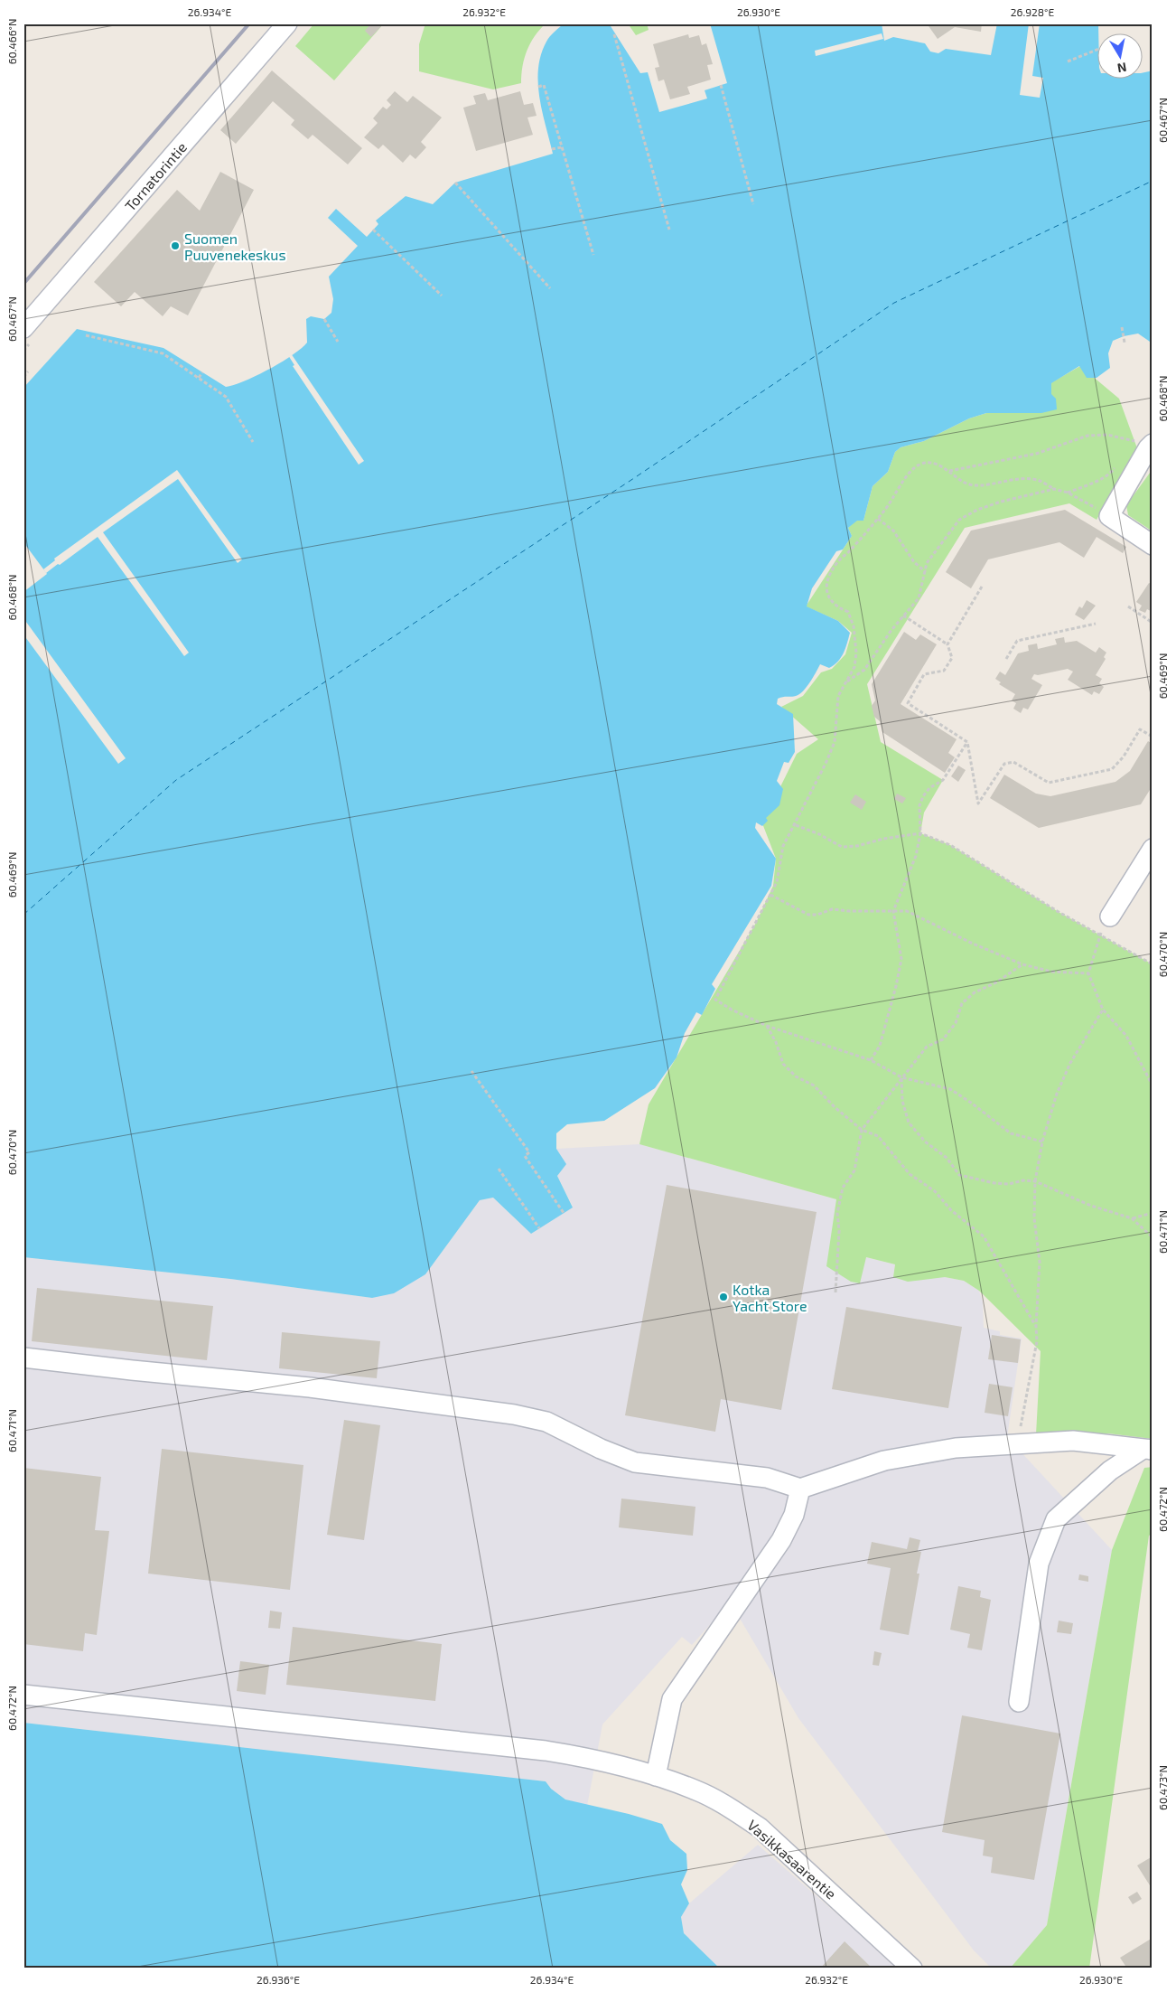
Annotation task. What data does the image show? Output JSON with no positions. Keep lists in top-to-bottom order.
{
  "streets": {
    "street": ["Tornatorintie", "Vasikkasaarentie"]
  },
  "places": ["Suomen Puuvenekeskus", "Kotka Yacht Store"],
  "north": "bottom",
  "coordinates": [
    "26.934°E",
    "26.932°E",
    "26.930°E",
    "26.928°E",
    "60.466°N",
    "60.467°N",
    "60.468°N",
    "60.469°N",
    "60.470°N",
    "60.471°N",
    "60.472°N",
    "60.473°N",
    "26.936°E"
  ]
}
